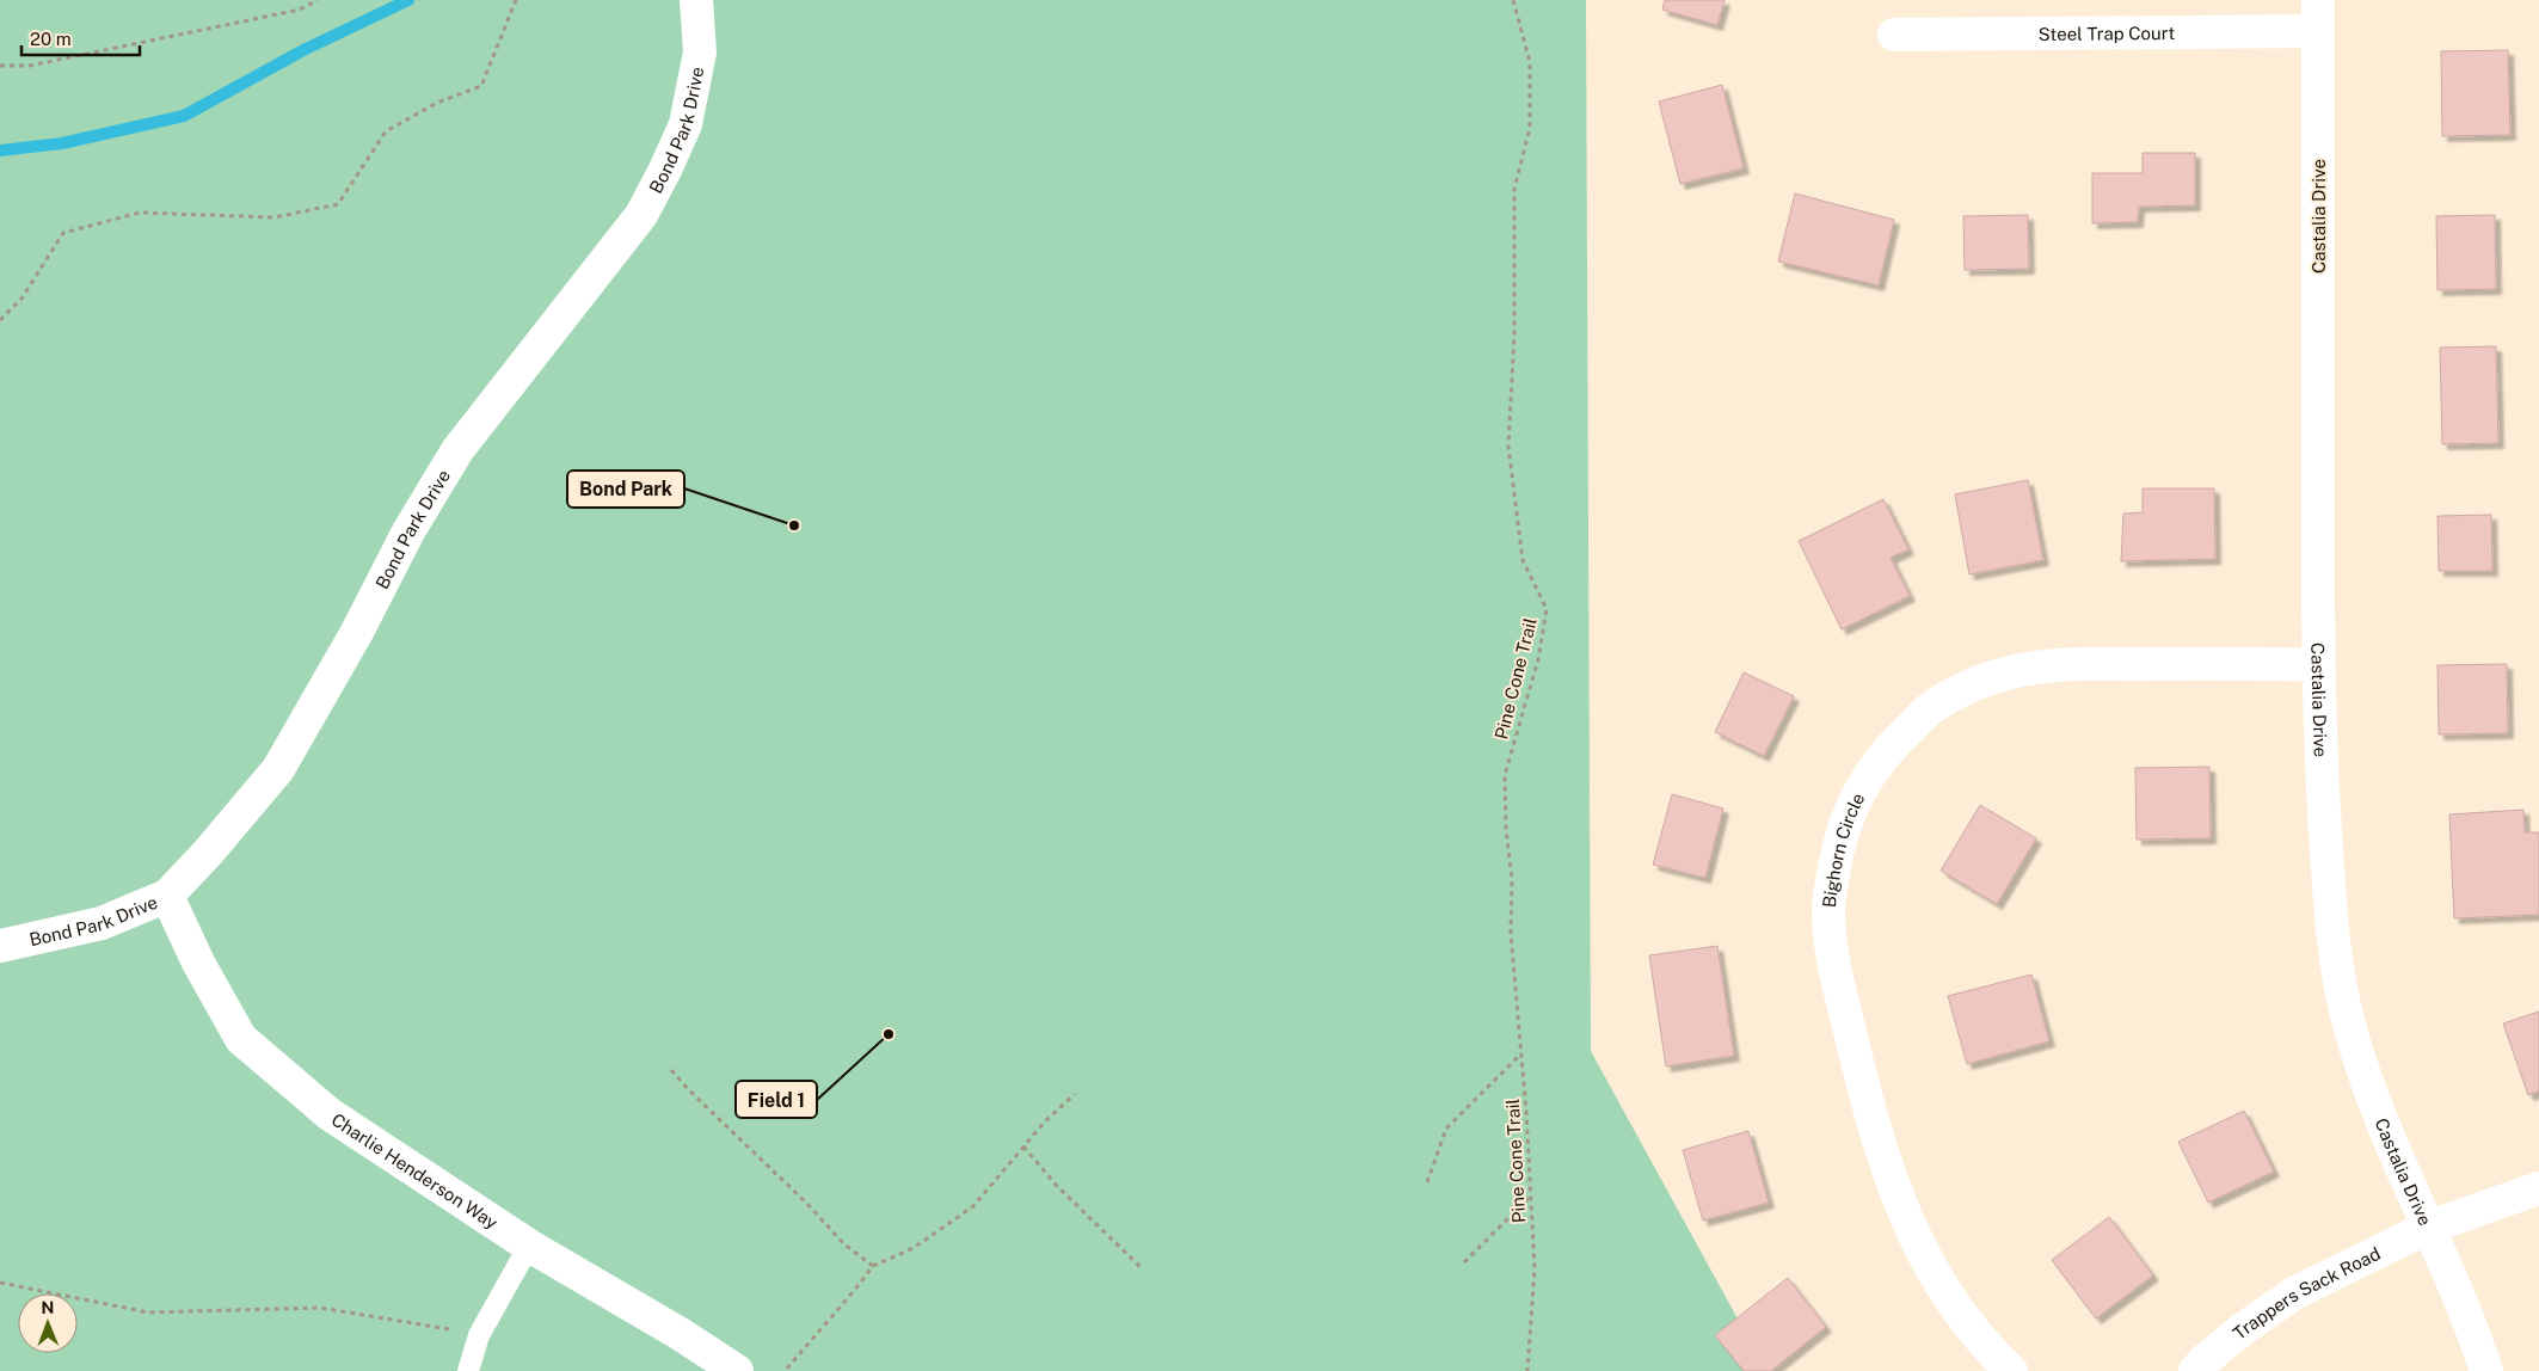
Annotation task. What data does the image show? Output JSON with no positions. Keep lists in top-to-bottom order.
{
  "streets": {
    "street": [
      "Steel Trap Court",
      "Bond Park Drive",
      "Castalia Drive",
      "Bighorn Circle",
      "Charlie Henderson Way",
      "Trappers Sack Road"
    ],
    "path": ["Pine Cone Trail"]
  },
  "crossings": [
    ["Steel Trap Court", "Castalia Drive"],
    ["Bond Park Drive", "Charlie Henderson Way"],
    ["Castalia Drive", "Bighorn Circle"],
    ["Castalia Drive", "Trappers Sack Road"]
  ],
  "places": ["Bond Park", "Field 1"],
  "scale_bar": "20 m",
  "north": "top"
}
